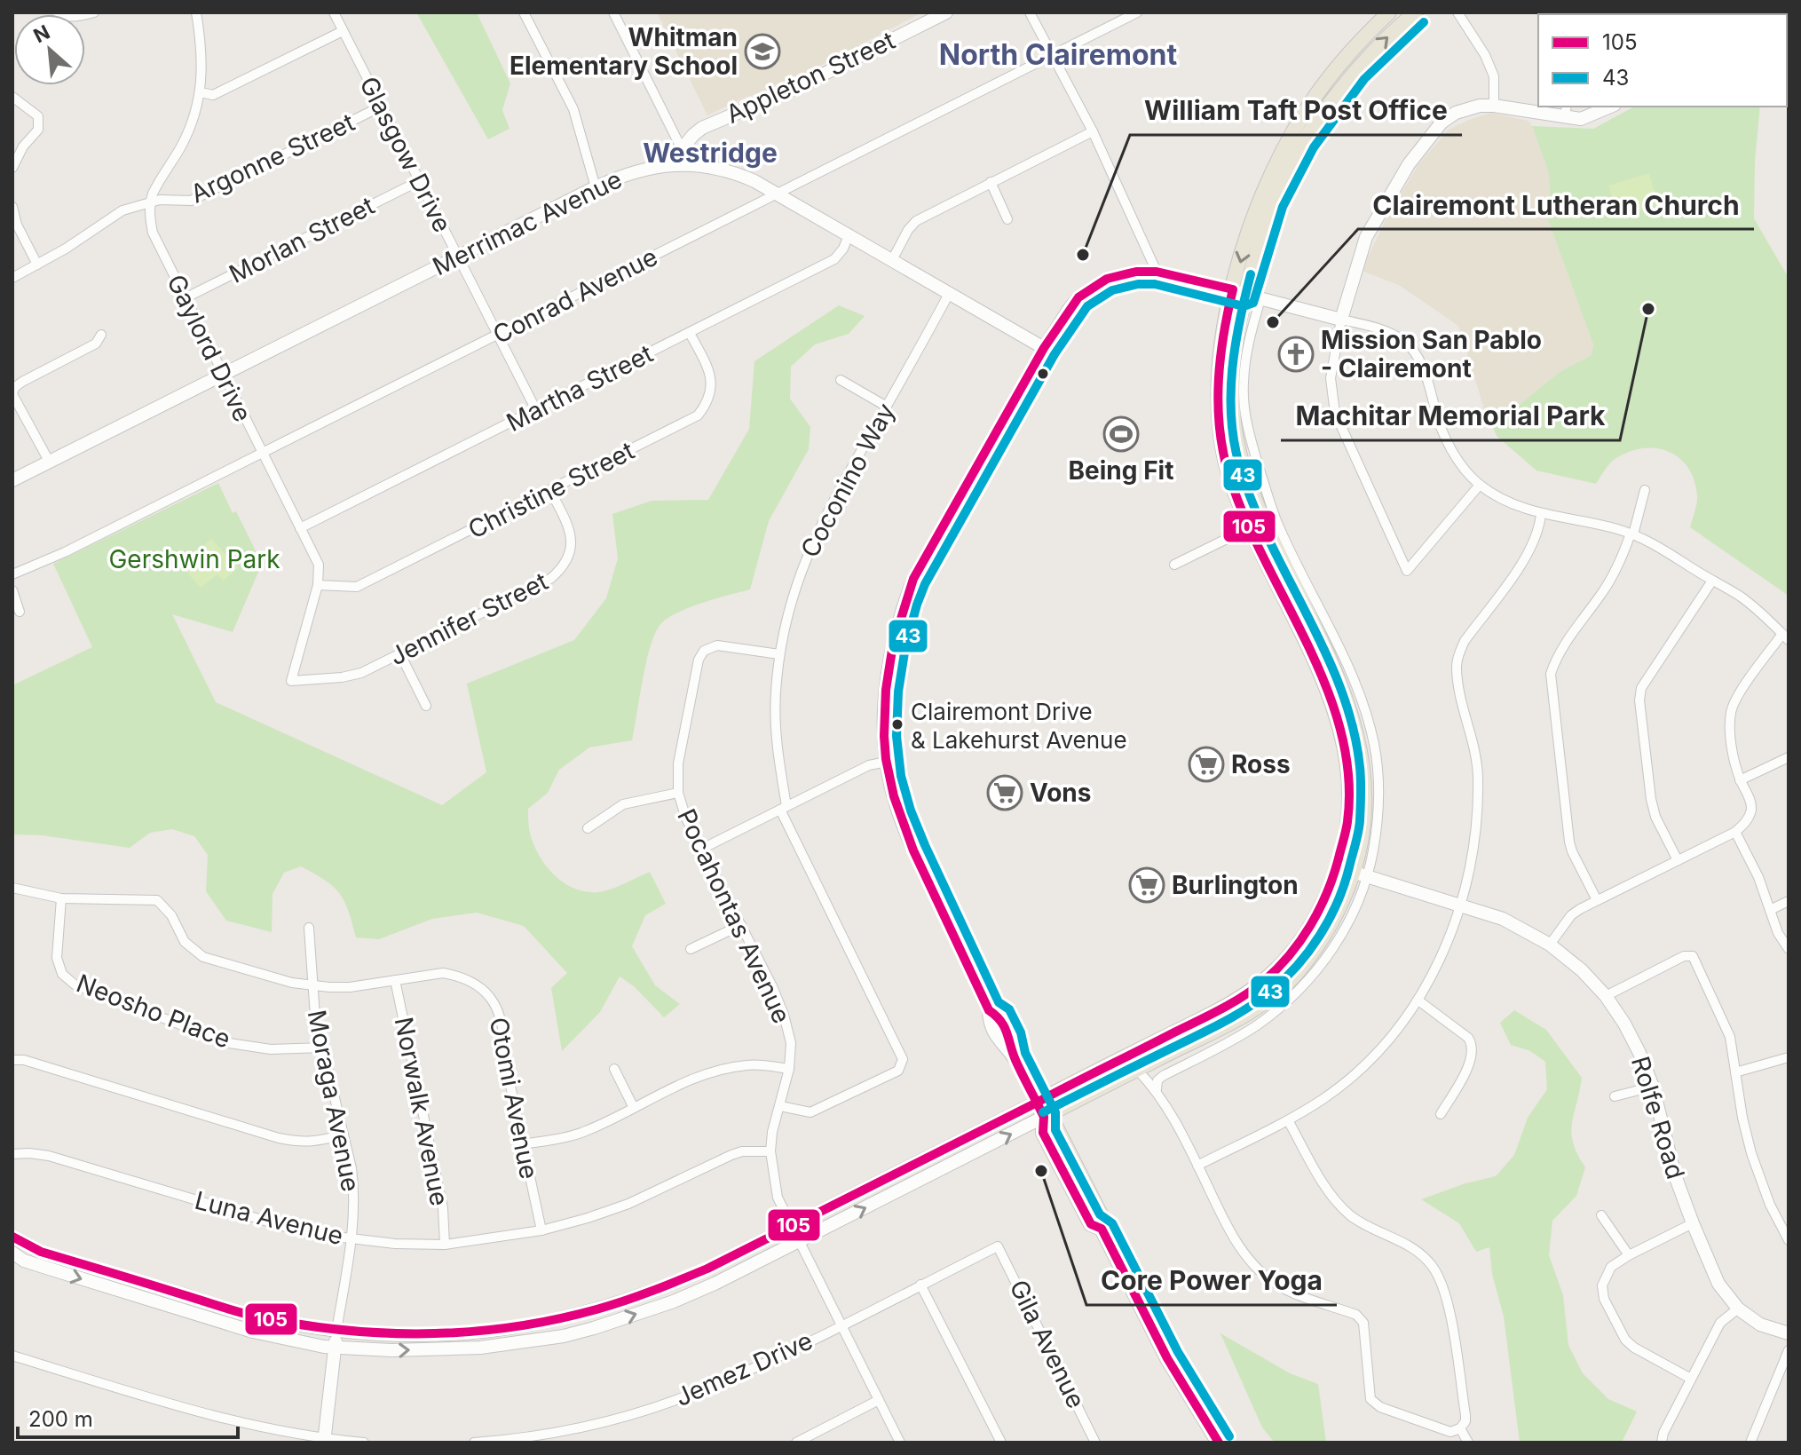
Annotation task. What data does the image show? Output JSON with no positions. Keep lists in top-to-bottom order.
{
  "streets": {
    "main road": [
      "Appleton Street",
      "Merrimac Avenue",
      "Moraga Avenue",
      "Rolfe Road"
    ],
    "street": [
      "Glasgow Drive",
      "Argonne Street",
      "Morlan Street",
      "Conrad Avenue",
      "Gaylord Drive",
      "Martha Street",
      "Coconino Way",
      "Christine Street",
      "Jennifer Street",
      "Pocahontas Avenue",
      "Neosho Place",
      "Otomi Avenue",
      "Norwalk Avenue",
      "Luna Avenue",
      "Gila Avenue",
      "Jemez Drive"
    ]
  },
  "crossings": [
    ["Glasgow Drive", "Argonne Street"],
    ["Glasgow Drive", "Merrimac Avenue"],
    ["Glasgow Drive", "Morlan Street"],
    ["Glasgow Drive", "Conrad Avenue"],
    ["Glasgow Drive", "Martha Street"],
    ["Argonne Street", "Gaylord Drive"],
    ["Merrimac Avenue", "Conrad Avenue"],
    ["Merrimac Avenue", "Gaylord Drive"],
    ["Merrimac Avenue", "Martha Street"],
    ["Merrimac Avenue", "Coconino Way"],
    ["Morlan Street", "Gaylord Drive"],
    ["Conrad Avenue", "Gaylord Drive"],
    ["Gaylord Drive", "Martha Street"],
    ["Gaylord Drive", "Christine Street"],
    ["Gaylord Drive", "Jennifer Street"],
    ["Martha Street", "Christine Street"],
    ["Coconino Way", "Pocahontas Avenue"],
    ["Christine Street", "Jennifer Street"],
    ["Pocahontas Avenue", "Luna Avenue"],
    ["Pocahontas Avenue", "Jemez Drive"],
    ["Neosho Place", "Moraga Avenue"],
    ["Otomi Avenue", "Norwalk Avenue"],
    ["Otomi Avenue", "Luna Avenue"],
    ["Moraga Avenue", "Luna Avenue"],
    ["Norwalk Avenue", "Luna Avenue"],
    ["Gila Avenue", "Jemez Drive"]
  ],
  "districts": ["North Clairemont", "Westridge"],
  "parks": ["Gershwin Park"],
  "places": {
    "school or university": ["Whitman Elementary School"],
    "other": [
      "William Taft Post Office",
      "Machitar Memorial Park",
      "Clairemont Lutheran Church",
      "Clairemont Drive & Lakehurst Avenue",
      "Core Power Yoga"
    ],
    "church": ["Mission San Pablo - Clairemont"],
    "sports": ["Being Fit"],
    "supermarket": ["Ross", "Vons", "Burlington"]
  },
  "lines": ["transit line 43", "transit line 105"],
  "legend": ["105", "43"],
  "scale_bar": "200 m",
  "north": "top left"
}
